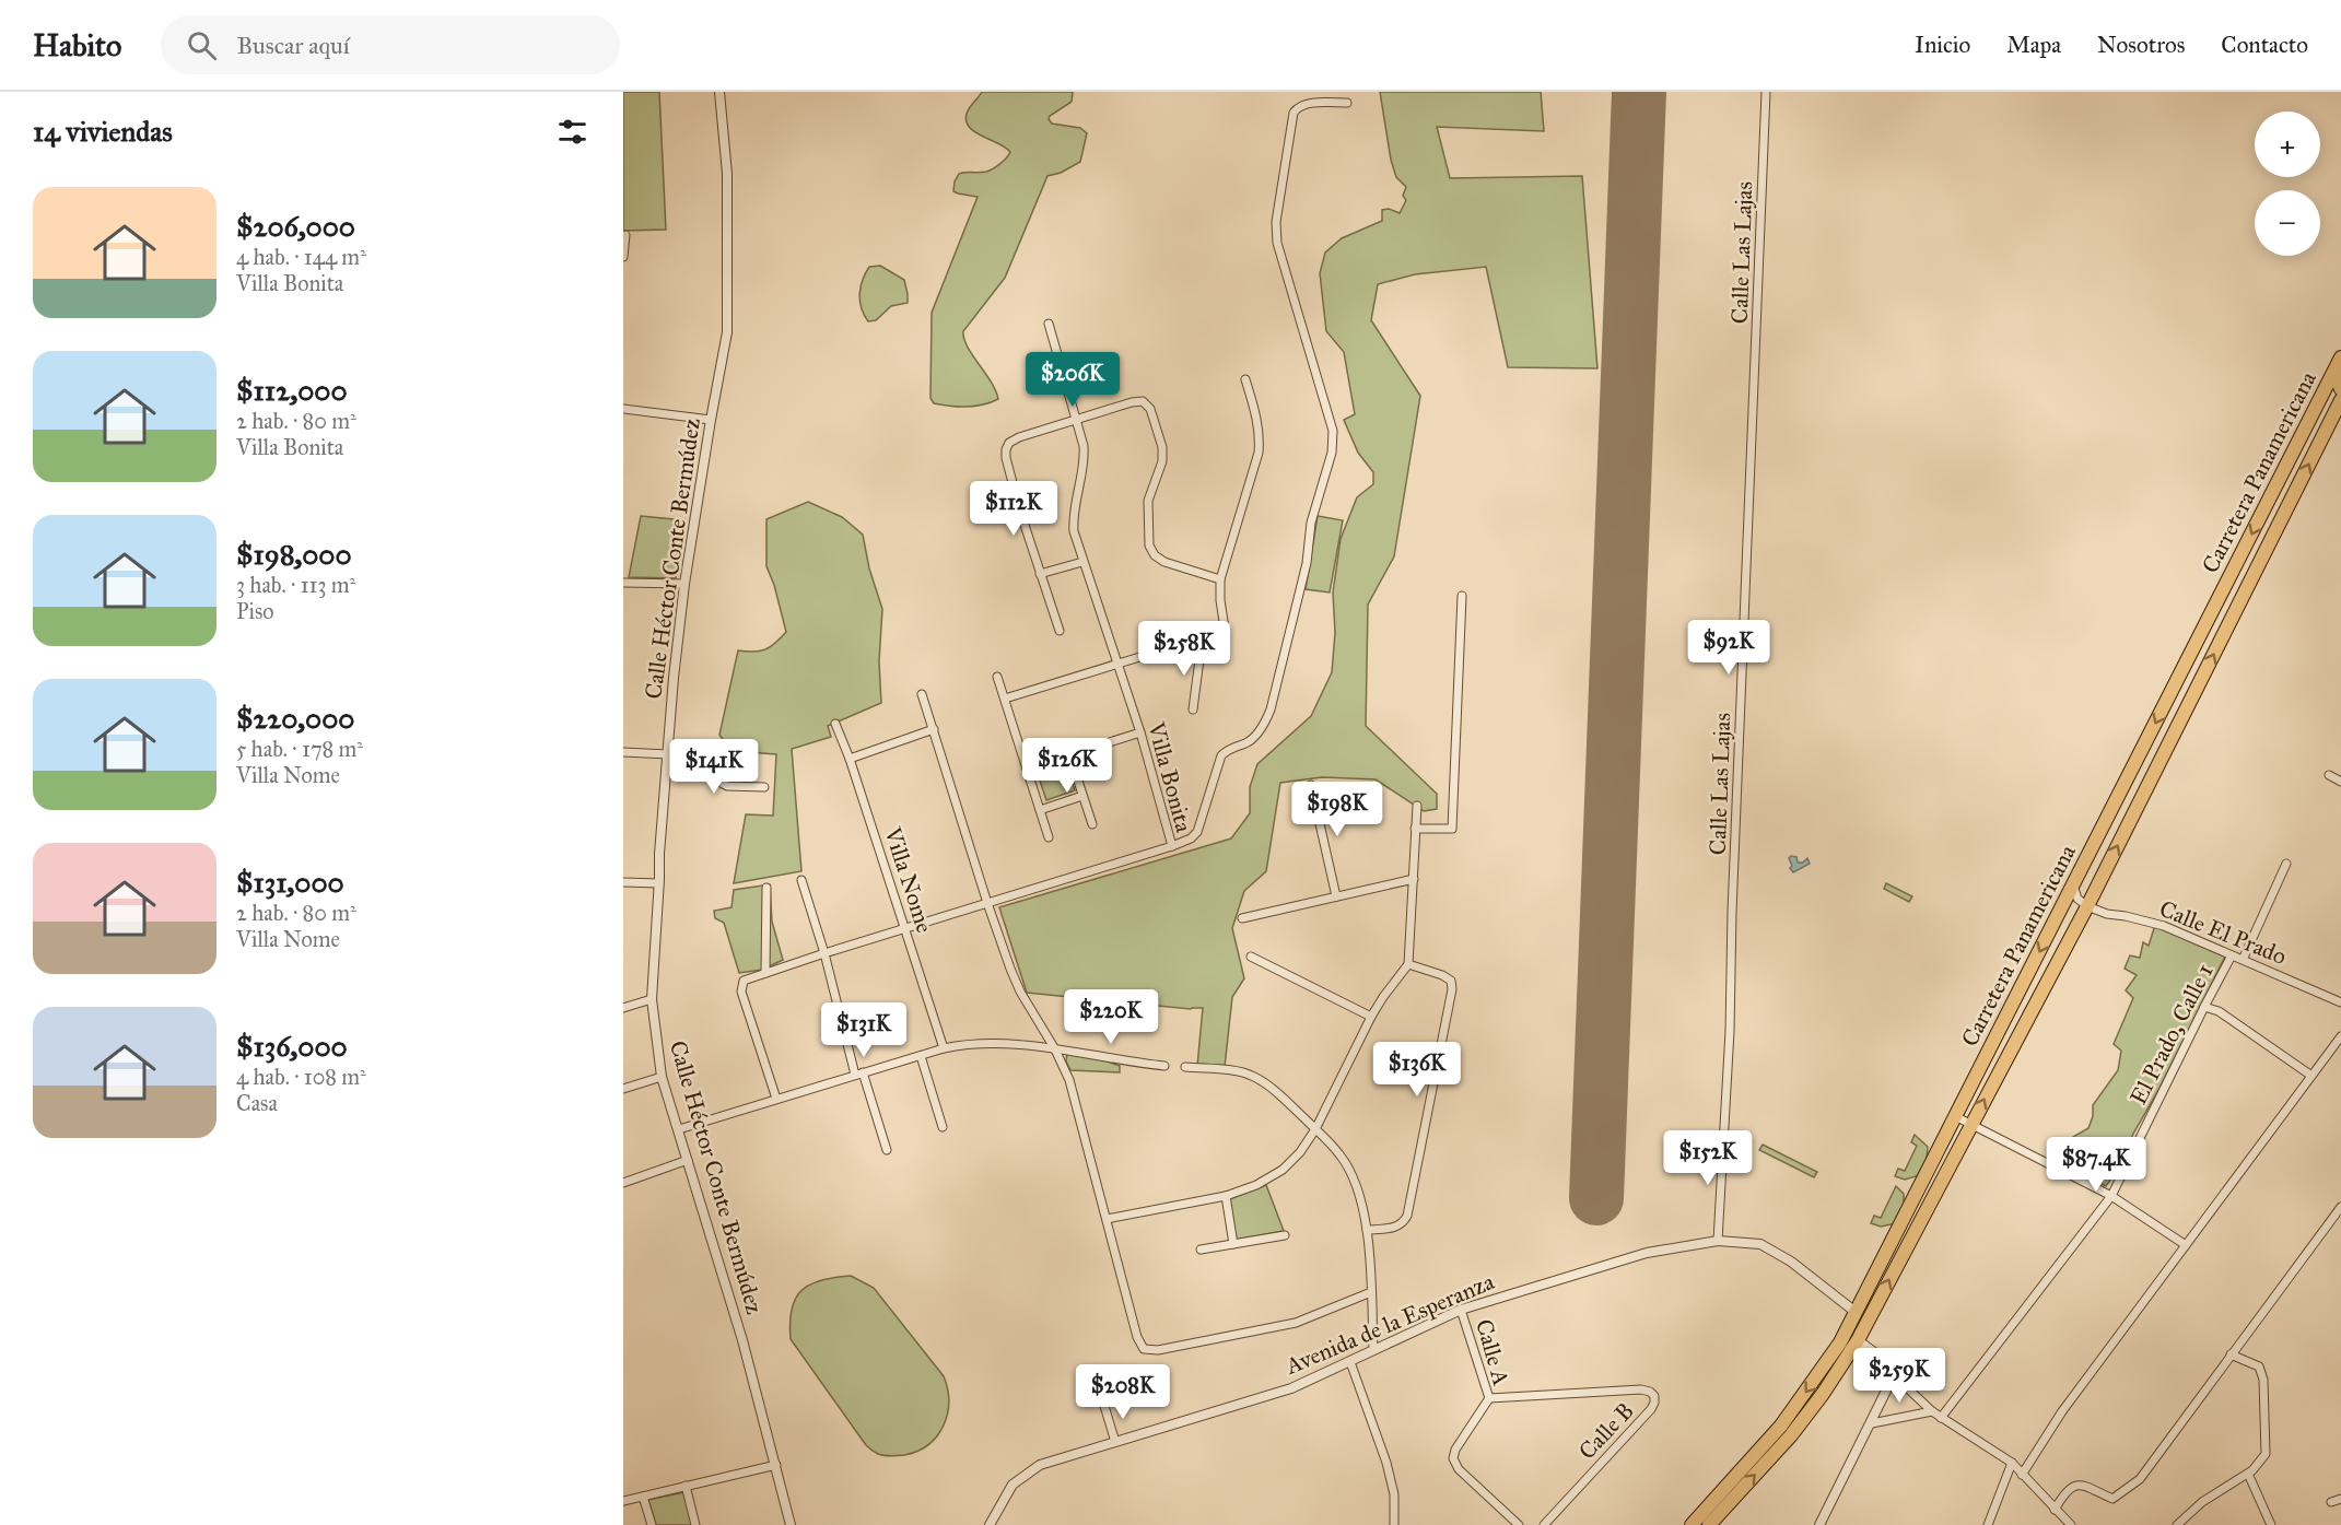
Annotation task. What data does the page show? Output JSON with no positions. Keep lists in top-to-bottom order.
{
  "streets": {
    "highway": ["Carretera Panamericana"],
    "street": [
      "Calle Las Lajas",
      "Calle Héctor Conte Bermúdez",
      "Villa Bonita",
      "Villa Nome",
      "Calle El Prado",
      "El Prado, Calle 1",
      "Avenida de la Esperanza",
      "Calle A",
      "Calle B"
    ]
  },
  "crossings": [
    ["Calle Las Lajas", "Avenida de la Esperanza"],
    ["Carretera Panamericana", "Calle El Prado"],
    ["Carretera Panamericana", "Avenida de la Esperanza"],
    ["Villa Bonita", "Villa Nome"],
    ["Calle El Prado", "El Prado, Calle 1"],
    ["Avenida de la Esperanza", "Calle A"],
    ["Calle A", "Calle B"]
  ],
  "page": {
    "header": "Habito",
    "search": "Buscar aquí",
    "nav": [
      "Inicio",
      "Mapa",
      "Nosotros",
      "Contacto"
    ],
    "heading": "14 viviendas",
    "map_buttons": ["+", "−"],
    "list": [
      {
        "name": "$206,000",
        "note": "4 hab. · 144 m² · Villa Bonita"
      },
      {
        "name": "$112,000",
        "note": "2 hab. · 80 m² · Villa Bonita"
      },
      {
        "name": "$198,000",
        "note": "3 hab. · 113 m² · Piso"
      },
      {
        "name": "$220,000",
        "note": "5 hab. · 178 m² · Villa Nome"
      },
      {
        "name": "$131,000",
        "note": "2 hab. · 80 m² · Villa Nome"
      },
      {
        "name": "$136,000",
        "note": "4 hab. · 108 m² · Casa"
      }
    ],
    "price": [
      "$206K",
      "$112K",
      "$92K",
      "$258K",
      "$126K",
      "$141K",
      "$198K",
      "$220K",
      "$131K",
      "$136K",
      "$152K",
      "$87.4K",
      "$259K",
      "$208K"
    ]
  }
}
